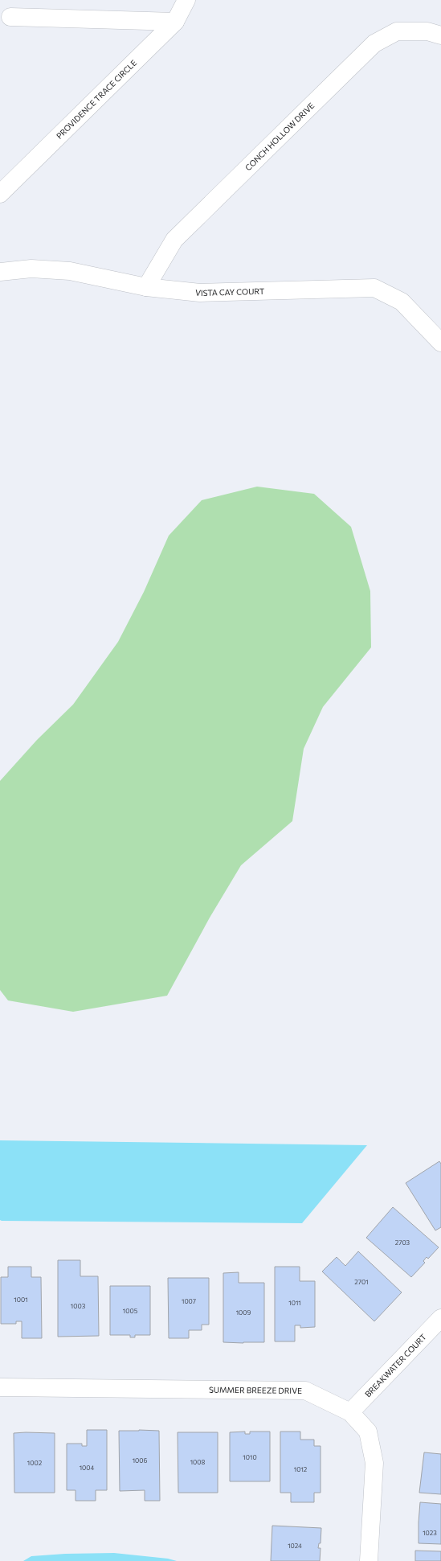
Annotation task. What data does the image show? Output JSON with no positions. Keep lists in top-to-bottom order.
{
  "streets": {
    "street": [
      "PROVIDENCE TRACE CIRCLE",
      "CONCH HOLLOW DRIVE",
      "VISTA CAY COURT",
      "BREAKWATER COURT",
      "SUMMER BREEZE DRIVE"
    ]
  },
  "crossings": [
    ["CONCH HOLLOW DRIVE", "VISTA CAY COURT"],
    ["BREAKWATER COURT", "SUMMER BREEZE DRIVE"]
  ],
  "house_numbers": [
    "2703",
    "2701",
    "1001",
    "1007",
    "1011",
    "1003",
    "1005",
    "1009",
    "1010",
    "1006",
    "1008",
    "1002",
    "1004",
    "1012",
    "1023",
    "1024"
  ]
}
